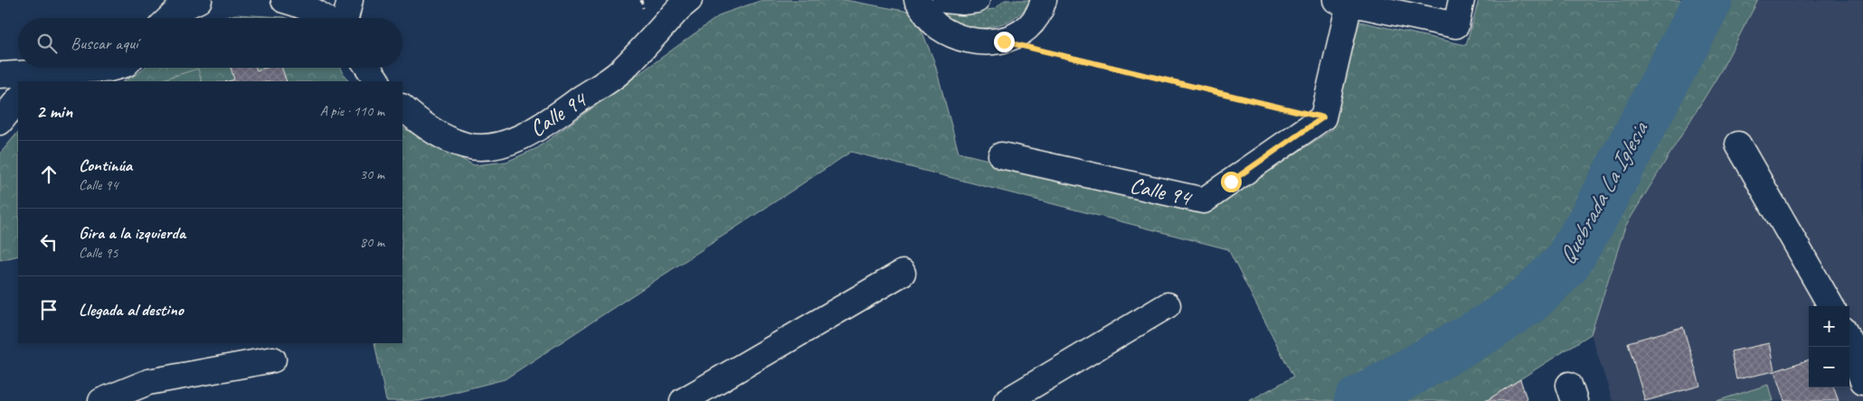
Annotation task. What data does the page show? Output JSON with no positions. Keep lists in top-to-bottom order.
{
  "streets": {
    "street": ["Calle 94"]
  },
  "water": ["Quebrada La Iglesia"],
  "page": {
    "search": "Buscar aquí",
    "heading": ["2 min", "A pie · 110 m"],
    "list": [
      ["Continúa", "Calle 94", "30 m"],
      ["Gira a la izquierda", "Calle 95", "80 m"],
      "Llegada al destino"
    ],
    "map_buttons": ["+", "−"]
  }
}
